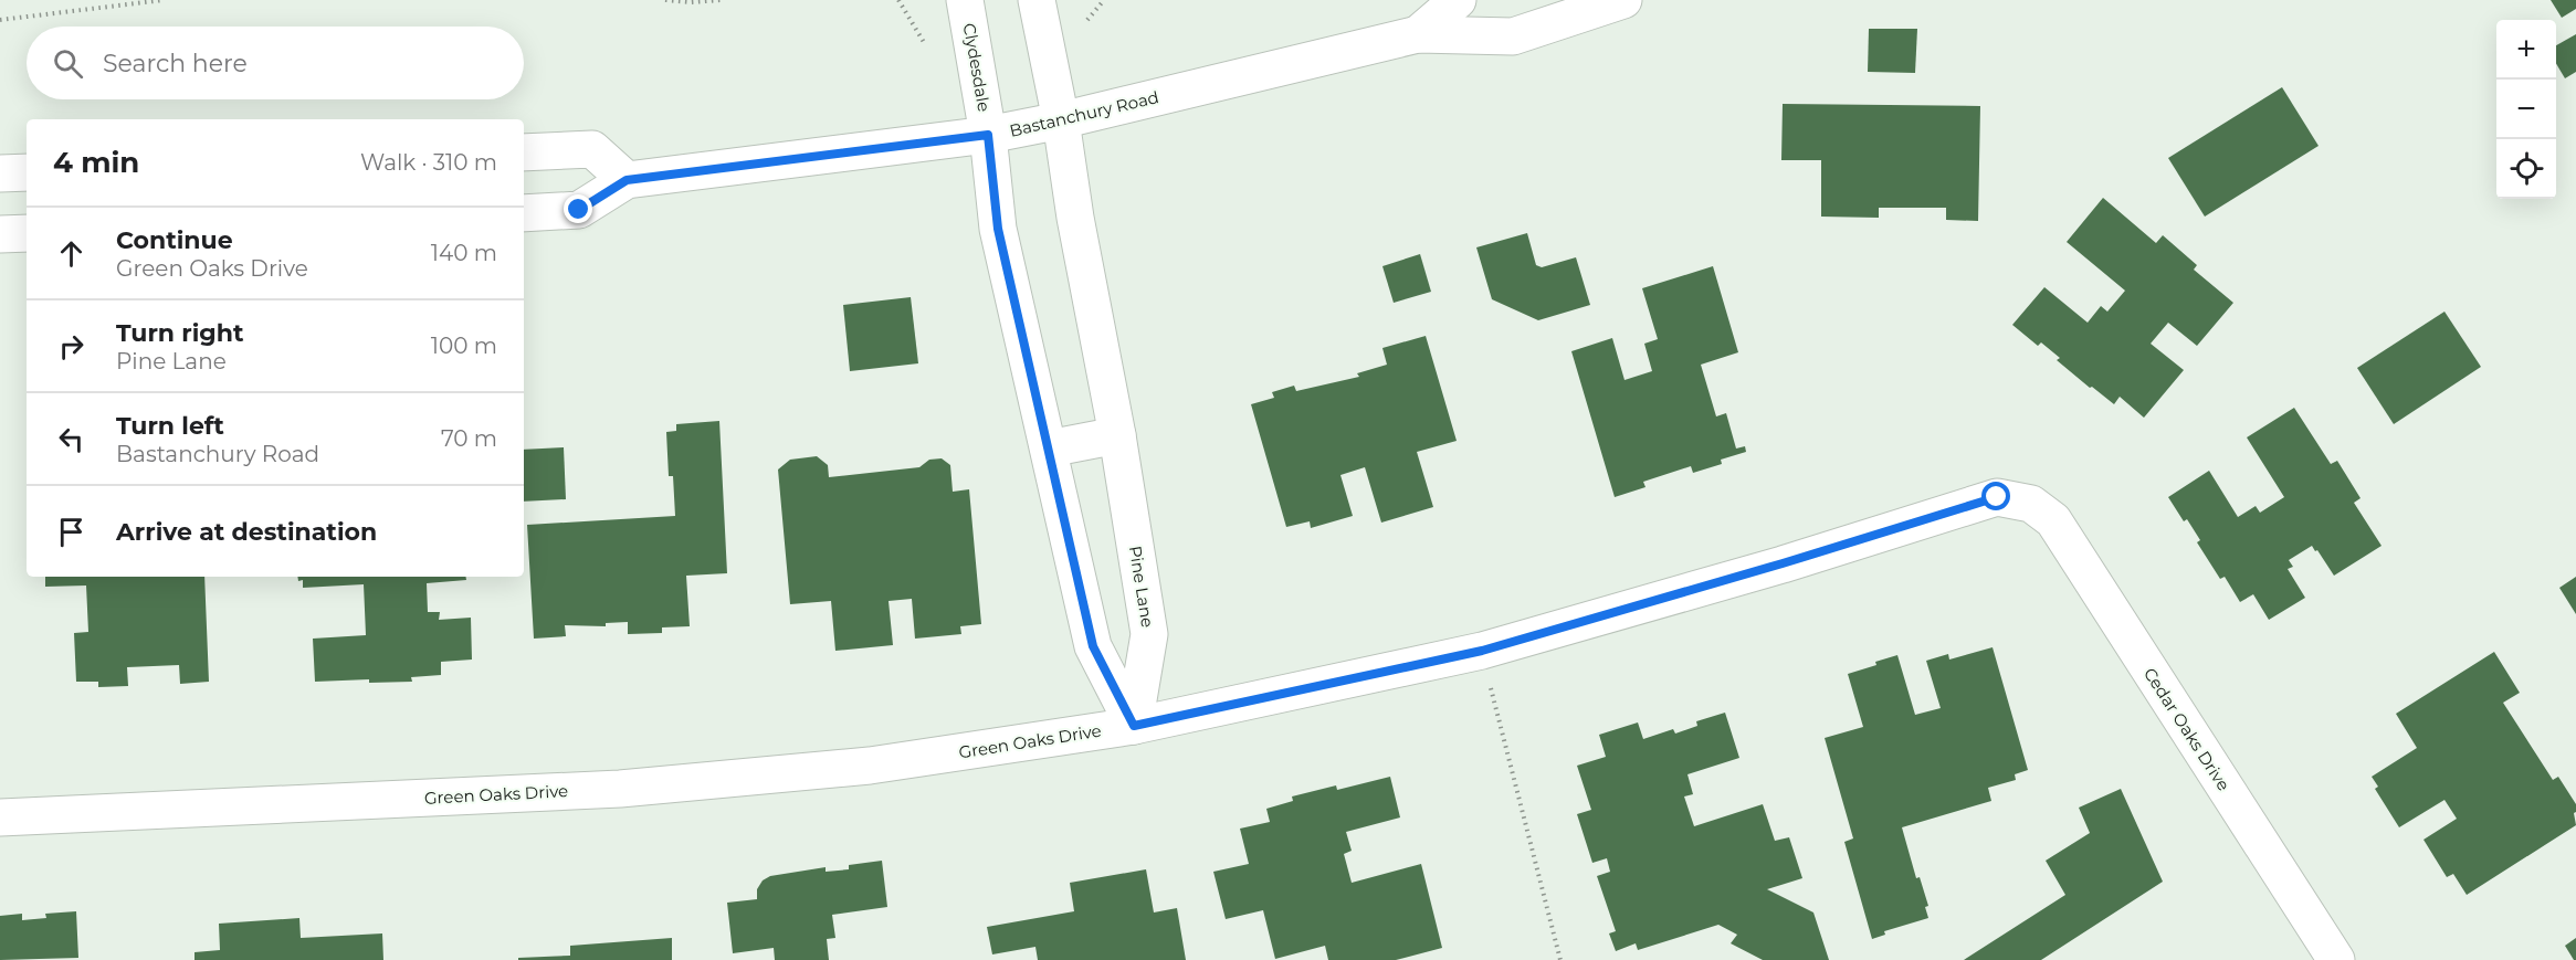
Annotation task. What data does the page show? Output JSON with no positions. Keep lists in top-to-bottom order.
{
  "streets": {
    "street": [
      "Clydesdale",
      "Bastanchury Road",
      "Pine Lane",
      "Cedar Oaks Drive",
      "Green Oaks Drive"
    ]
  },
  "crossings": [
    ["Clydesdale", "Bastanchury Road"],
    ["Bastanchury Road", "Pine Lane"],
    ["Pine Lane", "Green Oaks Drive"],
    ["Cedar Oaks Drive", "Green Oaks Drive"]
  ],
  "page": {
    "map_buttons": ["+", "−"],
    "search": "Search here",
    "heading": ["4 min", "Walk · 310 m"],
    "list": [
      ["Continue", "Green Oaks Drive", "140 m"],
      ["Turn right", "Pine Lane", "100 m"],
      ["Turn left", "Bastanchury Road", "70 m"],
      "Arrive at destination"
    ]
  }
}
